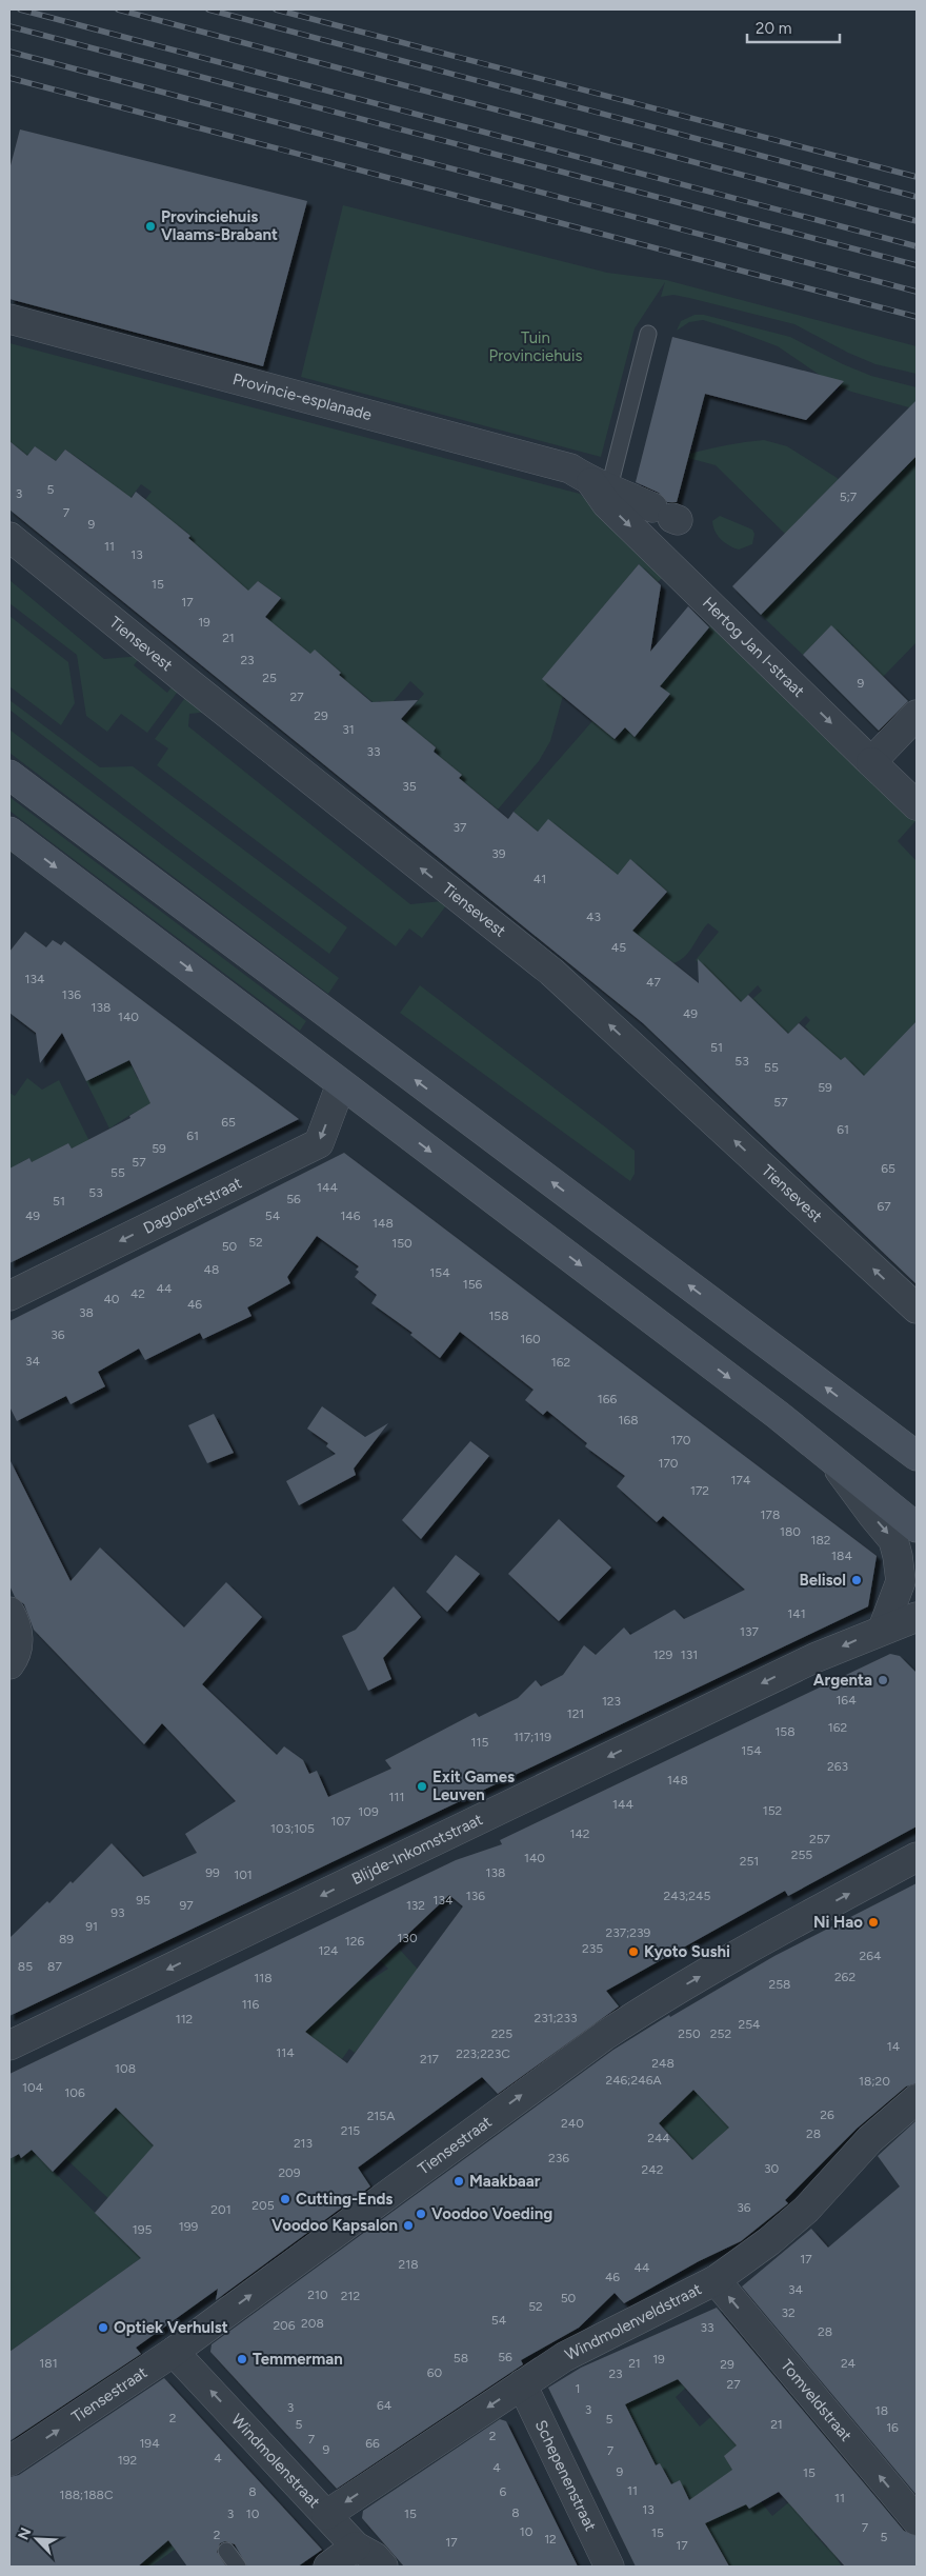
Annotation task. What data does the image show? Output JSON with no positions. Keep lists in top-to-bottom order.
{
  "streets": {
    "street": [
      "Provincie-esplanade",
      "Tiensevest",
      "Hertog Jan I-straat",
      "Dagobertstraat",
      "Blijde-Inkomststraat",
      "Tiensestraat",
      "Windmolenveldstraat",
      "Tomveldstraat",
      "Windmolenstraat",
      "Schepenenstraat"
    ]
  },
  "crossings": [
    ["Provincie-esplanade", "Hertog Jan I-straat"],
    ["Tiensestraat", "Windmolenstraat"],
    ["Windmolenveldstraat", "Tomveldstraat"],
    ["Windmolenveldstraat", "Windmolenstraat"],
    ["Windmolenveldstraat", "Schepenenstraat"]
  ],
  "one_way": [
    "Tiensevest",
    "Hertog Jan I-straat",
    "Dagobertstraat",
    "Blijde-Inkomststraat",
    "Tiensestraat",
    "Tomveldstraat",
    "Windmolenstraat"
  ],
  "parks": ["Tuin Provinciehuis"],
  "places": [
    "Provinciehuis Vlaams-Brabant",
    "Belisol",
    "Argenta",
    "Exit Games Leuven",
    "Ni Hao",
    "Kyoto Sushi",
    "Maakbaar",
    "Cutting-Ends",
    "Voodoo Voeding",
    "Voodoo Kapsalon",
    "Optiek Verhulst",
    "Temmerman"
  ],
  "house_numbers": [
    "5",
    "3",
    "5;7",
    "7",
    "9",
    "11",
    "13",
    "15",
    "17",
    "19",
    "21",
    "23",
    "25",
    "9",
    "27",
    "29",
    "31",
    "33",
    "35",
    "37",
    "39",
    "41",
    "43",
    "45",
    "134",
    "47",
    "136",
    "138",
    "49",
    "140",
    "51",
    "53",
    "55",
    "59",
    "57",
    "65",
    "61",
    "61",
    "59",
    "57",
    "65",
    "55",
    "144",
    "53",
    "56",
    "51",
    "67",
    "49",
    "54",
    "146",
    "148",
    "52",
    "150",
    "50",
    "48",
    "154",
    "156",
    "44",
    "42",
    "40",
    "46",
    "38",
    "158",
    "36",
    "160",
    "34",
    "162",
    "166",
    "168",
    "170",
    "170",
    "174",
    "172",
    "178",
    "180",
    "182",
    "184",
    "141",
    "137",
    "129",
    "131",
    "164",
    "123",
    "121",
    "162",
    "158",
    "117;119",
    "115",
    "154",
    "263",
    "148",
    "111",
    "144",
    "152",
    "109",
    "107",
    "103;105",
    "142",
    "257",
    "255",
    "140",
    "251",
    "99",
    "138",
    "101",
    "136",
    "243;245",
    "95",
    "134",
    "97",
    "132",
    "93",
    "91",
    "237;239",
    "130",
    "89",
    "126",
    "235",
    "124",
    "264",
    "85",
    "87",
    "262",
    "118",
    "258",
    "116",
    "231;233",
    "112",
    "254",
    "225",
    "250",
    "252",
    "14",
    "114",
    "223;223C",
    "217",
    "248",
    "108",
    "246;246A",
    "18;20",
    "104",
    "106",
    "26",
    "215A",
    "240",
    "215",
    "28",
    "244",
    "213",
    "236",
    "30",
    "242",
    "209",
    "205",
    "36",
    "201",
    "199",
    "195",
    "17",
    "218",
    "44",
    "46",
    "34",
    "210",
    "212",
    "50",
    "52",
    "32",
    "54",
    "208",
    "206",
    "33",
    "28",
    "56",
    "58",
    "19",
    "181",
    "21",
    "24",
    "29",
    "60",
    "23",
    "27",
    "1",
    "64",
    "3",
    "3",
    "18",
    "2",
    "5",
    "5",
    "21",
    "16",
    "2",
    "7",
    "194",
    "66",
    "9",
    "7",
    "4",
    "192",
    "4",
    "9",
    "15",
    "11",
    "8",
    "6",
    "188;188C",
    "11",
    "13",
    "8",
    "3",
    "10",
    "15",
    "7",
    "10",
    "15",
    "2",
    "5",
    "12",
    "17",
    "17"
  ],
  "scale_bar": "20 m",
  "north": "top left"
}
